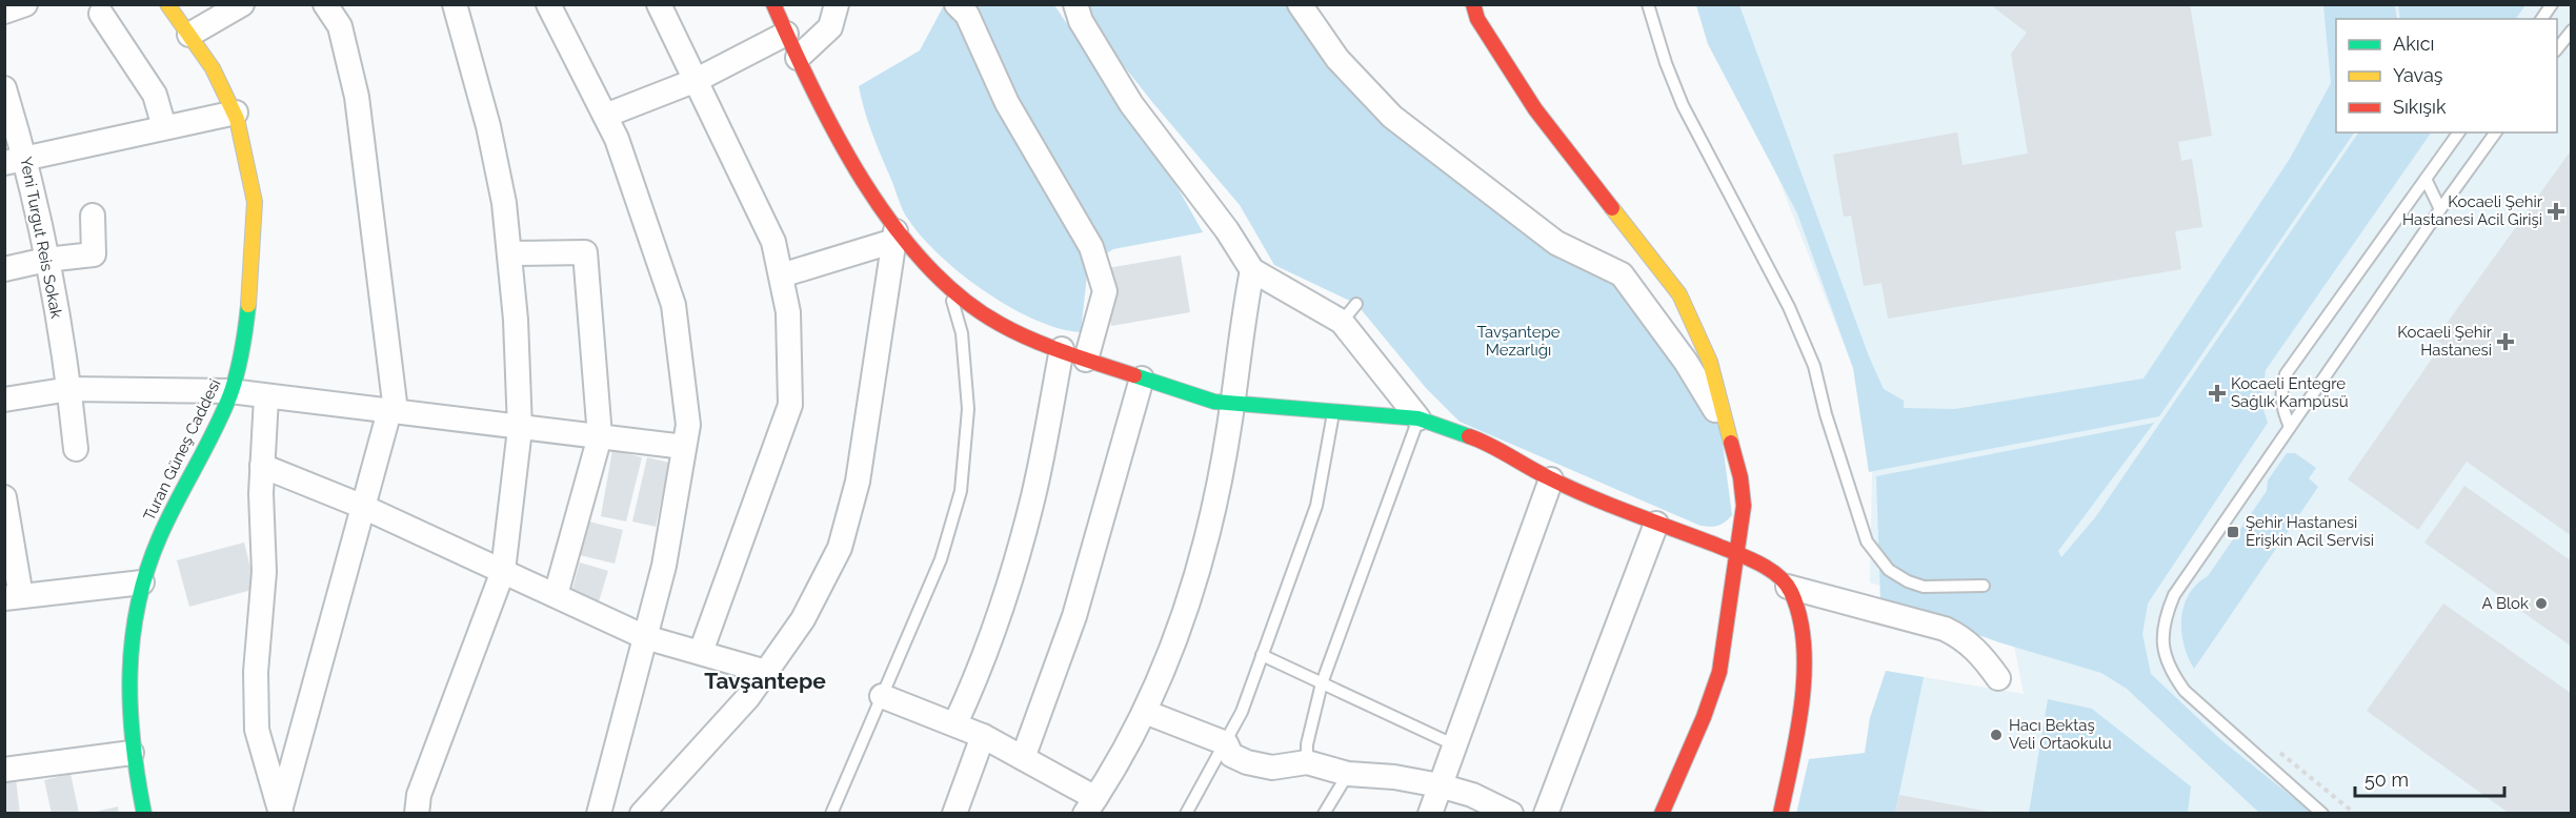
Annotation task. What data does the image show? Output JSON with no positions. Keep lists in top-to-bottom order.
{
  "streets": {
    "street": ["Yeni Turgut Reis Sokak", "Turan Güneş Caddesi"]
  },
  "districts": ["Tavşantepe"],
  "parks": ["Tavşantepe Mezarlığı"],
  "places": {
    "health": ["Kocaeli Şehir Hastanesi Acil Girişi", "Kocaeli Şehir Hastanesi", "Kocaeli Entegre Sağlık Kampüsü"],
    "transit": ["Şehir Hastanesi Erişkin Acil Servisi"],
    "other": ["A Blok", "Hacı Bektaş Veli Ortaokulu"]
  },
  "legend": ["Akıcı", "Yavaş", "Sıkışık"],
  "scale_bar": "50 m"
}
